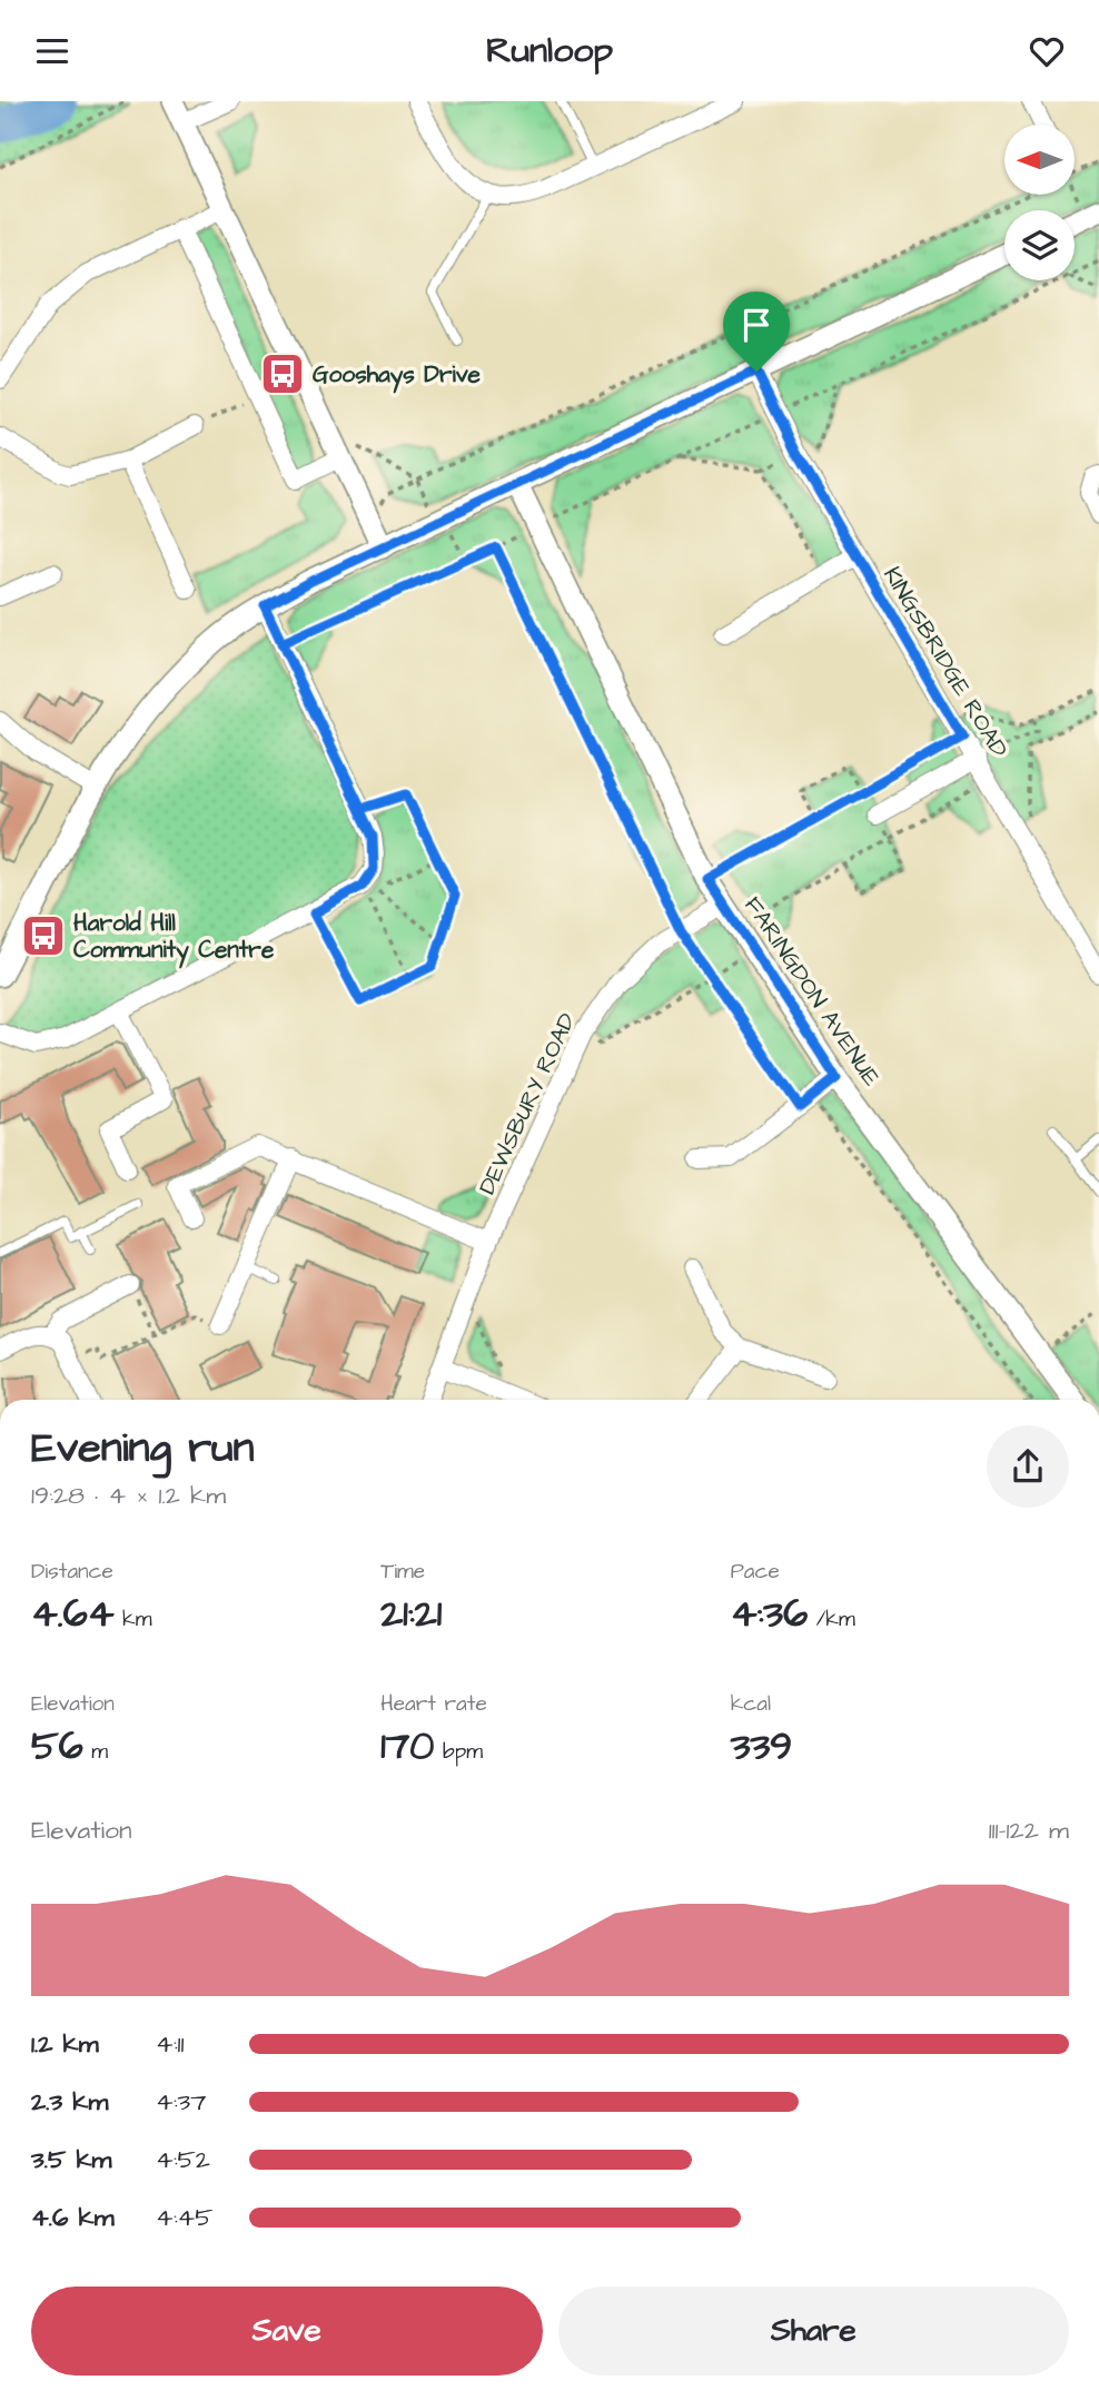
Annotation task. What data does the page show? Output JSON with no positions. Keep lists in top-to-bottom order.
{
  "streets": {
    "street": ["KINGSBRIDGE ROAD", "FARINGDON AVENUE", "DEWSBURY ROAD"]
  },
  "crossings": [
    ["FARINGDON AVENUE", "DEWSBURY ROAD"]
  ],
  "places": {
    "bus stop": ["Gooshays Drive", "Harold Hill Community Centre"]
  },
  "north": "left",
  "page": {
    "header": "Runloop",
    "heading": ["Evening run", "19:28 · 4 × 1.2 km"],
    "stats": [
      ["Distance", "4.64 km"],
      ["Time", "21:21"],
      ["Pace", "4:36 /km"],
      ["Elevation", "56 m"],
      ["Heart rate", "170 bpm"],
      ["kcal", "339"]
    ],
    "chart": ["Elevation", "111–122 m"],
    "list": [
      {
        "name": "1.2 km",
        "note": "4:11"
      },
      {
        "name": "2.3 km",
        "note": "4:37"
      },
      {
        "name": "3.5 km",
        "note": "4:52"
      },
      {
        "name": "4.6 km",
        "note": "4:45"
      }
    ],
    "buttons": ["Save", "Share"]
  }
}
